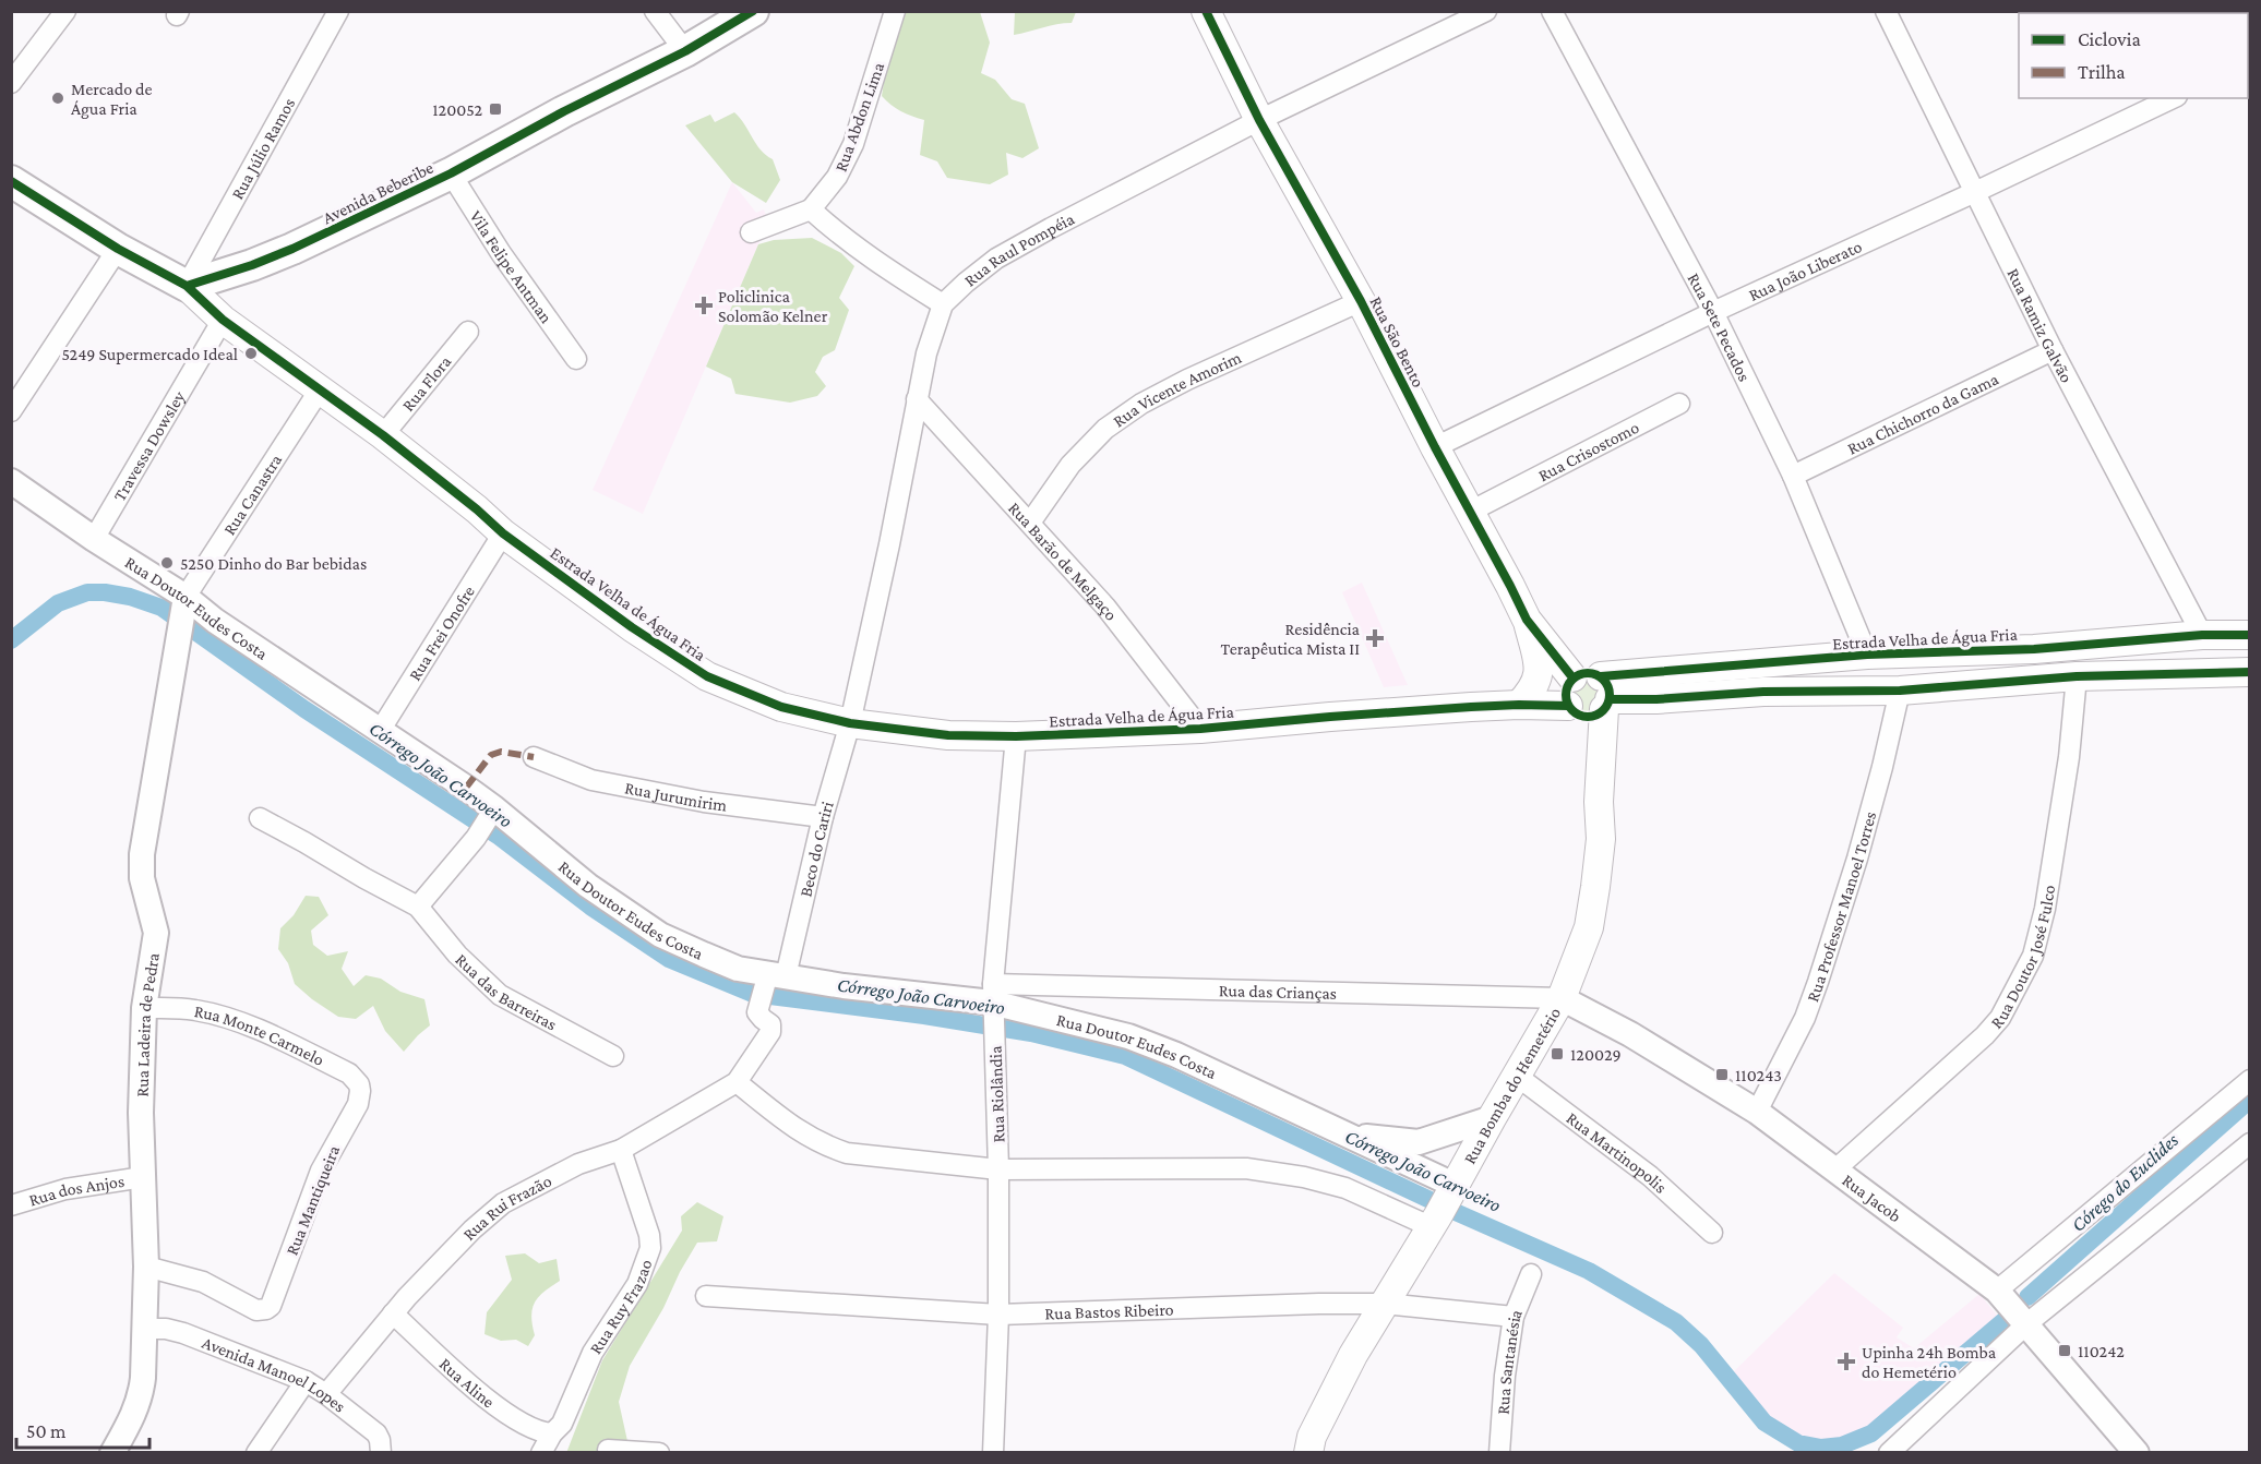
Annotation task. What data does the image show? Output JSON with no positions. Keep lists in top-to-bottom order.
{
  "streets": {
    "main road": [
      "Avenida Beberibe",
      "Rua São Bento",
      "Estrada Velha de Água Fria",
      "Rua Bomba do Hemetério"
    ],
    "street": [
      "Rua Abdon Lima",
      "Rua Júlio Ramos",
      "Rua Raul Pompéia",
      "Vila Felipe Antman",
      "Rua João Liberato",
      "Rua Ramiz Galvão",
      "Rua Sete Pecados",
      "Rua Flora",
      "Rua Vicente Amorim",
      "Rua Chichorro da Gama",
      "Travessa Dowsley",
      "Rua Crisostomo",
      "Rua Canastra",
      "Rua Barão de Melgaço",
      "Rua Doutor Eudes Costa",
      "Rua Frei Onofre",
      "Rua Jurumirim",
      "Beco do Cariri",
      "Rua Professor Manoel Torres",
      "Rua Doutor José Fulco",
      "Rua das Barreiras",
      "Rua das Crianças",
      "Rua Ladeira de Pedra",
      "Rua Monte Carmelo",
      "Rua Riolândia",
      "Rua Martinopolis",
      "Rua dos Anjos",
      "Rua Jacob",
      "Rua Mantiqueira",
      "Rua Rui Frazão",
      "Rua Ruy Frazao",
      "Rua Bastos Ribeiro",
      "Rua Santanésia",
      "Avenida Manoel Lopes",
      "Rua Aline"
    ]
  },
  "crossings": [
    ["Rua Júlio Ramos", "Avenida Beberibe"],
    ["Rua Júlio Ramos", "Estrada Velha de Água Fria"],
    ["Avenida Beberibe", "Vila Felipe Antman"],
    ["Avenida Beberibe", "Estrada Velha de Água Fria"],
    ["Rua Raul Pompéia", "Rua São Bento"],
    ["Rua João Liberato", "Rua Ramiz Galvão"],
    ["Rua João Liberato", "Rua Sete Pecados"],
    ["Rua João Liberato", "Rua São Bento"],
    ["Rua Ramiz Galvão", "Rua Chichorro da Gama"],
    ["Rua Ramiz Galvão", "Estrada Velha de Água Fria"],
    ["Rua Sete Pecados", "Rua Chichorro da Gama"],
    ["Rua Sete Pecados", "Estrada Velha de Água Fria"],
    ["Rua São Bento", "Rua Vicente Amorim"],
    ["Rua São Bento", "Rua Crisostomo"],
    ["Rua São Bento", "Rua Bomba do Hemetério"],
    ["Rua Flora", "Estrada Velha de Água Fria"],
    ["Rua Vicente Amorim", "Rua Barão de Melgaço"],
    ["Travessa Dowsley", "Estrada Velha de Água Fria"],
    ["Travessa Dowsley", "Rua Doutor Eudes Costa"],
    ["Rua Canastra", "Estrada Velha de Água Fria"],
    ["Rua Canastra", "Rua Doutor Eudes Costa"],
    ["Rua Canastra", "Rua Ladeira de Pedra"],
    ["Rua Barão de Melgaço", "Estrada Velha de Água Fria"],
    ["Estrada Velha de Água Fria", "Rua Frei Onofre"],
    ["Estrada Velha de Água Fria", "Beco do Cariri"],
    ["Estrada Velha de Água Fria", "Rua Professor Manoel Torres"],
    ["Estrada Velha de Água Fria", "Rua Doutor José Fulco"],
    ["Estrada Velha de Água Fria", "Rua Bomba do Hemetério"],
    ["Estrada Velha de Água Fria", "Rua Riolândia"],
    ["Rua Doutor Eudes Costa", "Rua Frei Onofre"],
    ["Rua Doutor Eudes Costa", "Beco do Cariri"],
    ["Rua Doutor Eudes Costa", "Rua das Crianças"],
    ["Rua Doutor Eudes Costa", "Rua Ladeira de Pedra"],
    ["Rua Doutor Eudes Costa", "Rua Bomba do Hemetério"],
    ["Rua Doutor Eudes Costa", "Rua Riolândia"],
    ["Rua Jurumirim", "Beco do Cariri"],
    ["Beco do Cariri", "Rua Rui Frazão"],
    ["Rua Professor Manoel Torres", "Rua Jacob"],
    ["Rua Doutor José Fulco", "Rua Jacob"],
    ["Rua das Crianças", "Rua Bomba do Hemetério"],
    ["Rua das Crianças", "Rua Riolândia"],
    ["Rua das Crianças", "Rua Jacob"],
    ["Rua Ladeira de Pedra", "Rua Monte Carmelo"],
    ["Rua Ladeira de Pedra", "Rua dos Anjos"],
    ["Rua Ladeira de Pedra", "Rua Mantiqueira"],
    ["Rua Ladeira de Pedra", "Avenida Manoel Lopes"],
    ["Rua Monte Carmelo", "Rua Mantiqueira"],
    ["Rua Bomba do Hemetério", "Rua Martinopolis"],
    ["Rua Bomba do Hemetério", "Rua Jacob"],
    ["Rua Bomba do Hemetério", "Rua Bastos Ribeiro"],
    ["Rua Riolândia", "Rua Bastos Ribeiro"],
    ["Rua Rui Frazão", "Rua Ruy Frazao"],
    ["Rua Rui Frazão", "Avenida Manoel Lopes"],
    ["Rua Rui Frazão", "Rua Aline"],
    ["Rua Ruy Frazao", "Rua Aline"],
    ["Rua Bastos Ribeiro", "Rua Santanésia"]
  ],
  "water": ["Córrego João Carvoeiro", "Córego do Euclides"],
  "places": {
    "other": ["Mercado de Água Fria", "5249 Supermercado Ideal", "5250 Dinho do Bar bebidas"],
    "transit": [
      "120052",
      "120029",
      "110243",
      "110242"
    ],
    "health": ["Policlinica Solomão Kelner", "Residência Terapêutica Mista II", "Upinha 24h Bomba do Hemetério"]
  },
  "legend": ["Ciclovia", "Trilha"],
  "scale_bar": "50 m"
}
